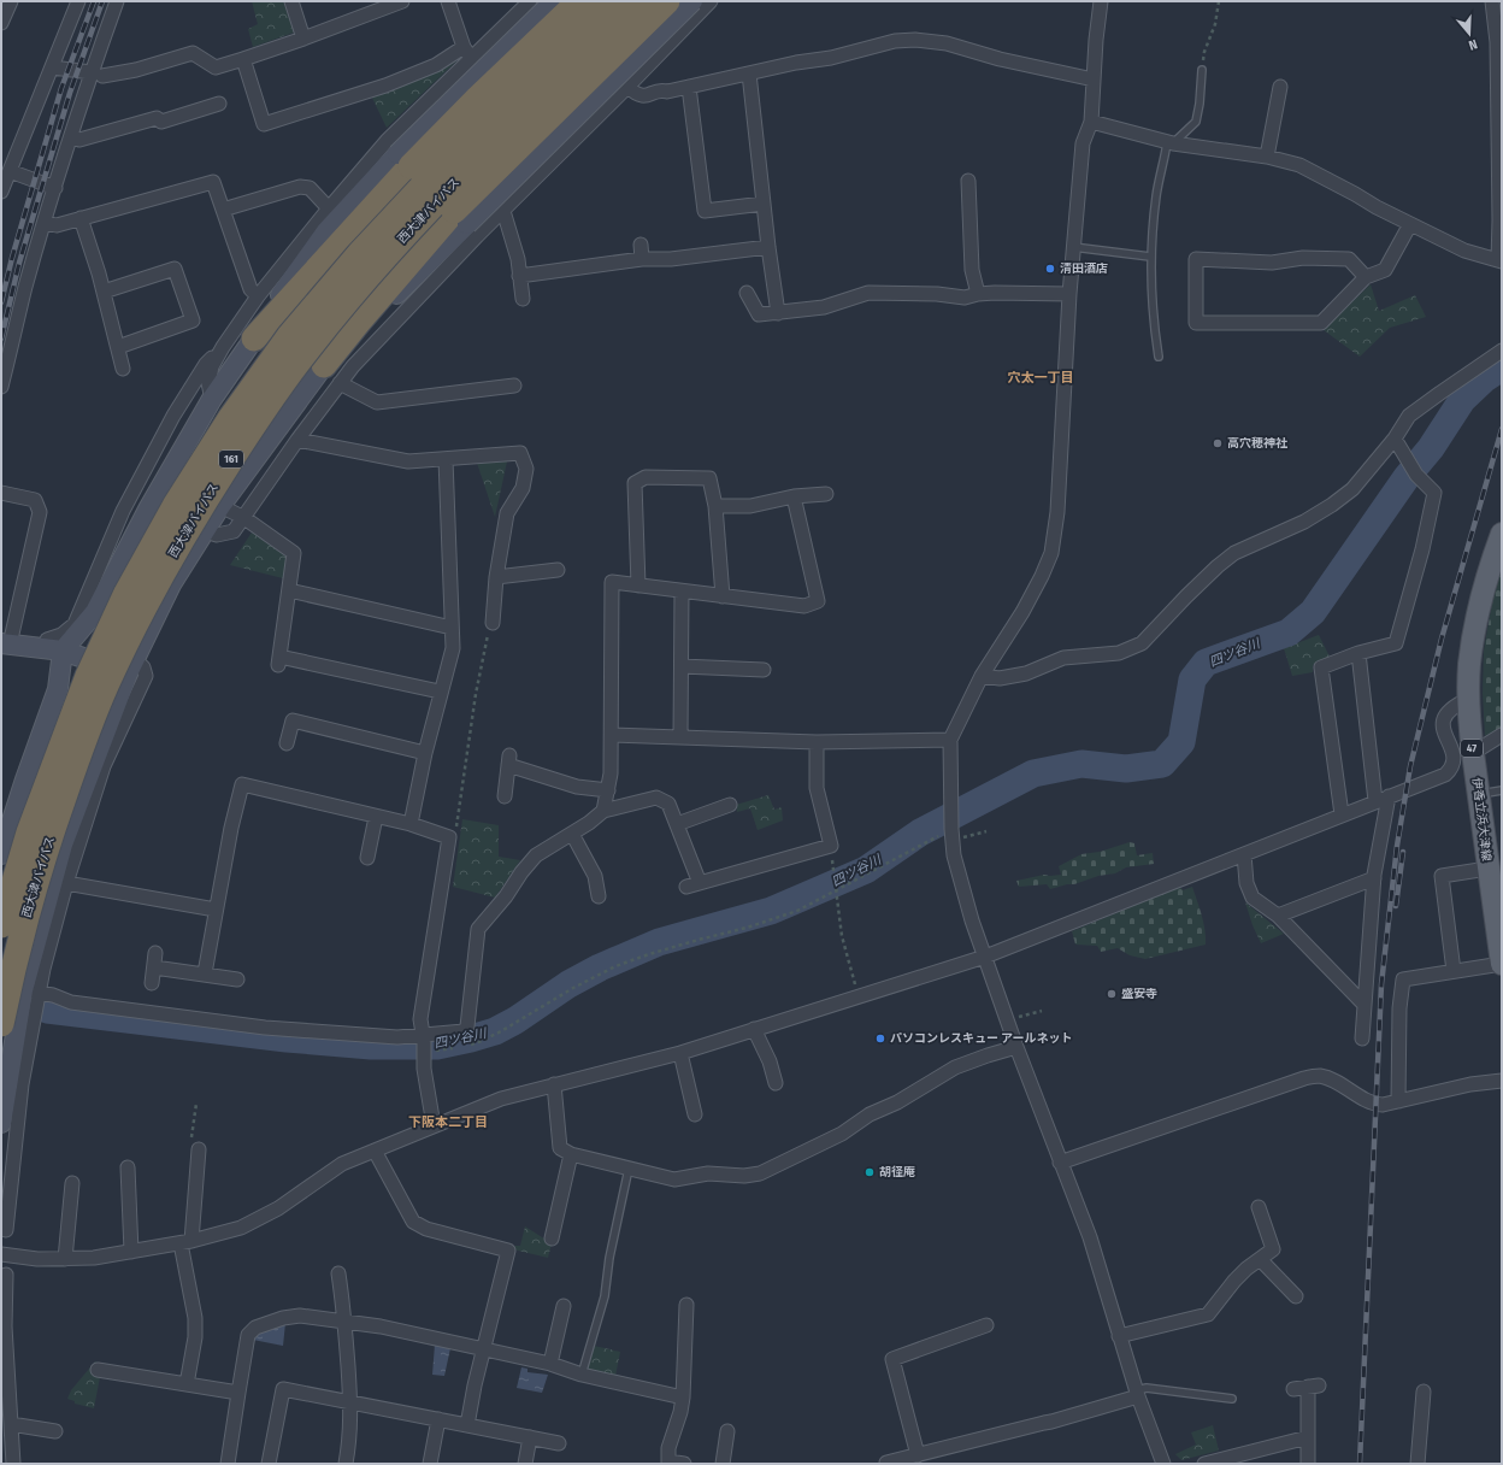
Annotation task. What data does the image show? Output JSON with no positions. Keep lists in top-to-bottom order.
{
  "streets": {
    "highway": ["西大津バイパス", "161"],
    "main road": ["47", "伊香立浜大津線"]
  },
  "districts": ["穴太一丁目", "下阪本二丁目"],
  "water": ["四ツ谷川"],
  "places": [
    "清田酒店",
    "高穴穂神社",
    "盛安寺",
    "パソコンレスキュー アールネット",
    "胡径庵"
  ],
  "north": "bottom"
}
